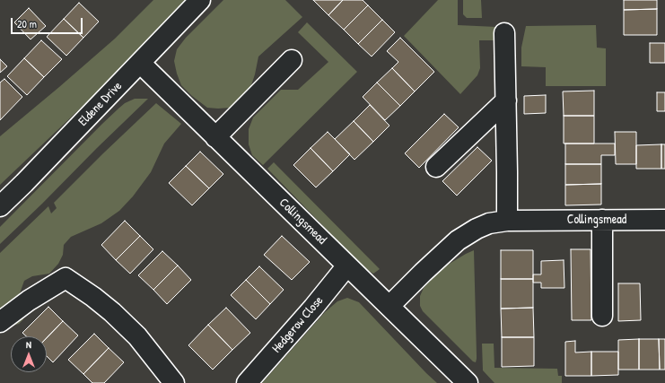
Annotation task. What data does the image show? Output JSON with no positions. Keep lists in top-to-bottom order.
{
  "streets": {
    "street": ["Eldene Drive", "Collingsmead", "Hedgerow Close"]
  },
  "crossings": [
    ["Eldene Drive", "Collingsmead"],
    ["Collingsmead", "Hedgerow Close"]
  ],
  "scale_bar": "20 m",
  "north": "top"
}
